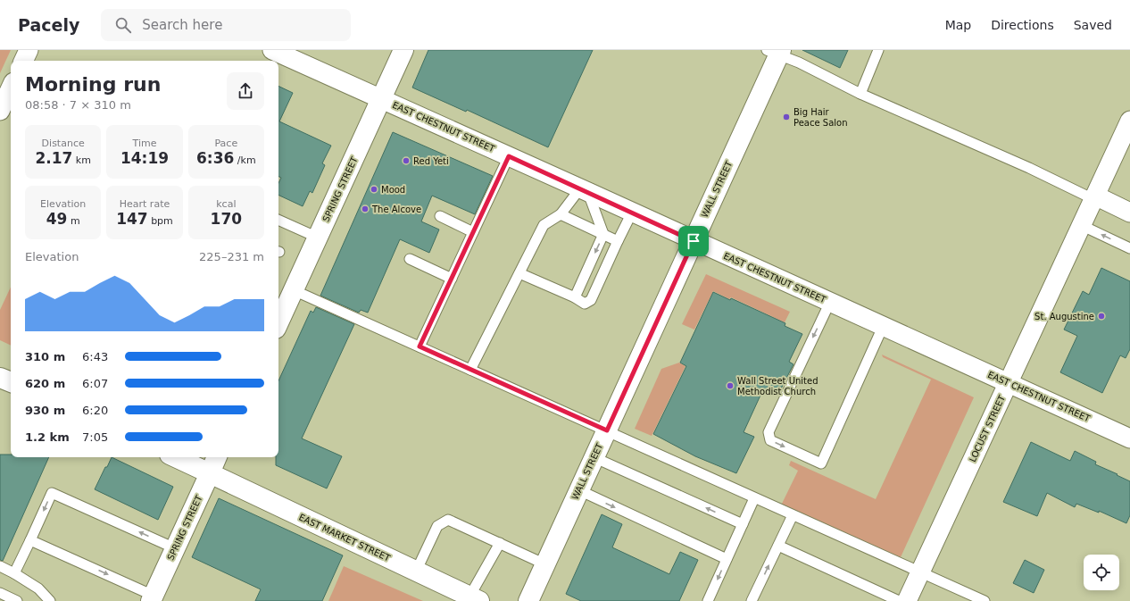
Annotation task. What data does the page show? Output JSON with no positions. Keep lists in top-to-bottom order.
{
  "streets": {
    "street": [
      "EAST CHESTNUT STREET",
      "SPRING STREET",
      "WALL STREET",
      "LOCUST STREET",
      "EAST MARKET STREET"
    ]
  },
  "crossings": [
    ["EAST CHESTNUT STREET", "SPRING STREET"],
    ["EAST CHESTNUT STREET", "WALL STREET"],
    ["EAST CHESTNUT STREET", "LOCUST STREET"],
    ["SPRING STREET", "EAST MARKET STREET"]
  ],
  "places": [
    "Big Hair Peace Salon",
    "Red Yeti",
    "Mood",
    "The Alcove",
    "St. Augustine",
    "Wall Street United Methodist Church"
  ],
  "page": {
    "header": "Pacely",
    "search": "Search here",
    "nav": ["Map", "Directions", "Saved"],
    "heading": ["Morning run", "08:58 · 7 × 310 m"],
    "stats": [
      ["Distance", "2.17 km"],
      ["Time", "14:19"],
      ["Pace", "6:36 /km"],
      ["Elevation", "49 m"],
      ["Heart rate", "147 bpm"],
      ["kcal", "170"]
    ],
    "chart": ["Elevation", "225–231 m"],
    "list": [
      {
        "name": "310 m",
        "note": "6:43"
      },
      {
        "name": "620 m",
        "note": "6:07"
      },
      {
        "name": "930 m",
        "note": "6:20"
      },
      {
        "name": "1.2 km",
        "note": "7:05"
      }
    ]
  }
}
